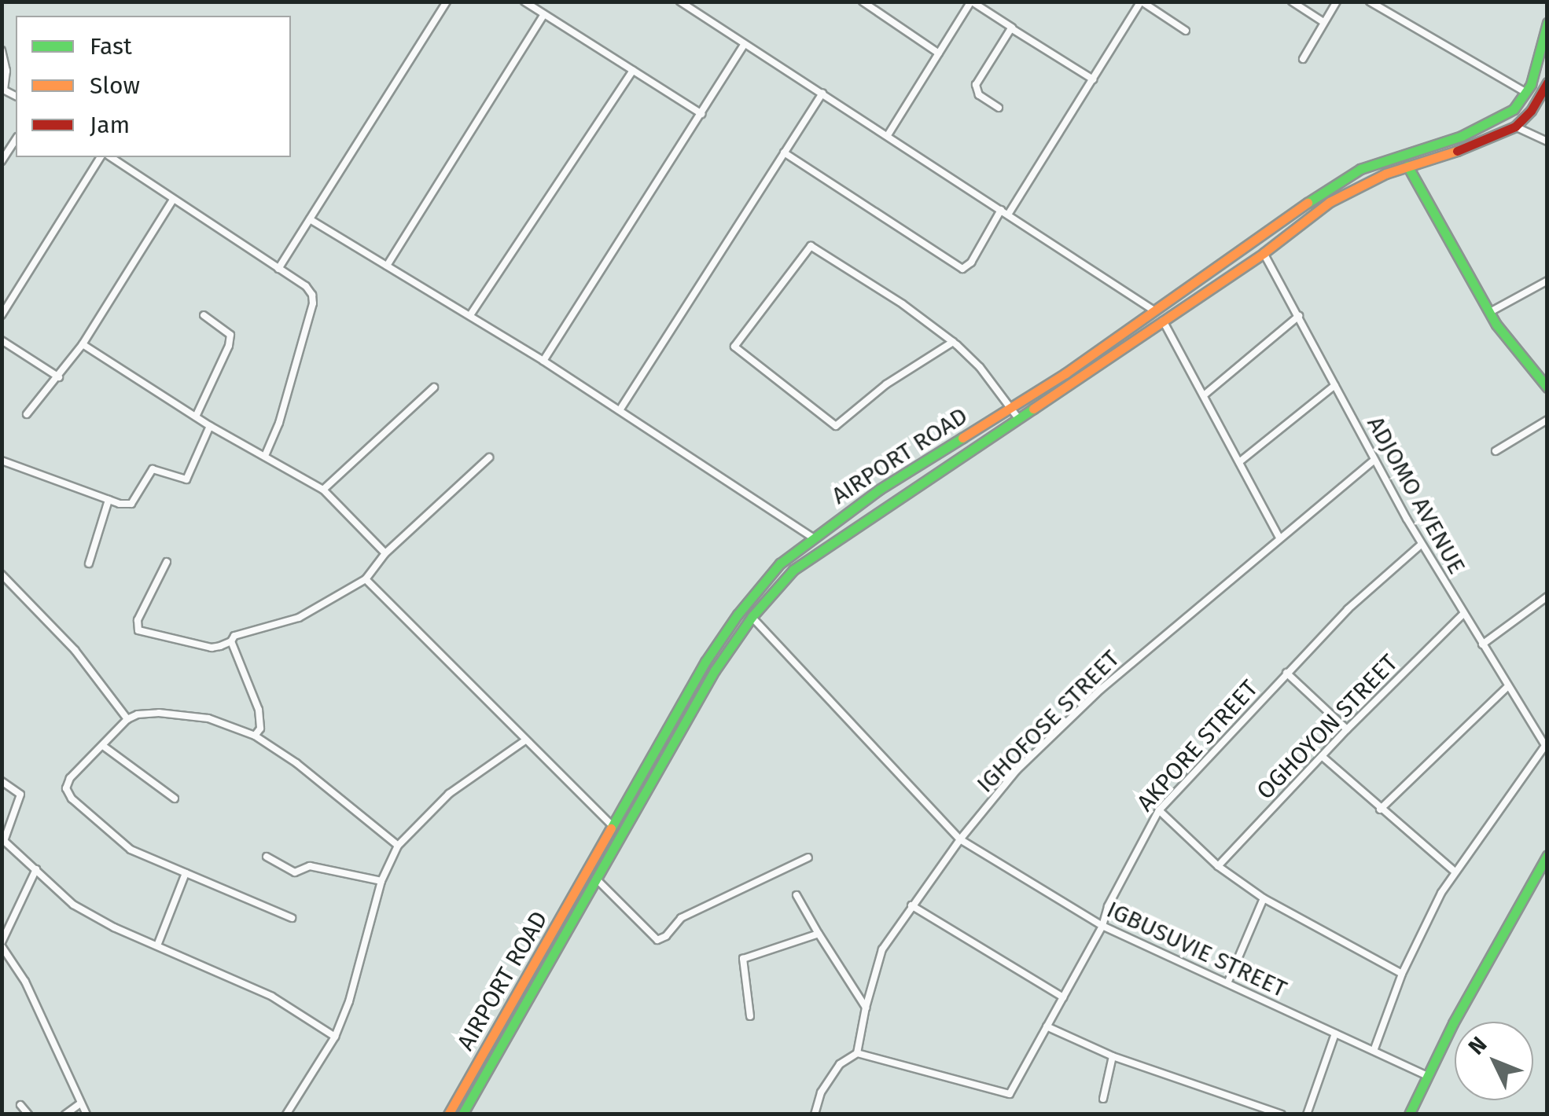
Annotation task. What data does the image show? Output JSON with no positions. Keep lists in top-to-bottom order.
{
  "streets": {
    "main road": ["AIRPORT ROAD"],
    "street": [
      "ADJOMO AVENUE",
      "IGHOFOSE STREET",
      "OGHOYON STREET",
      "AKPORE STREET",
      "IGBUSUVIE STREET"
    ]
  },
  "crossings": [
    ["AIRPORT ROAD", "ADJOMO AVENUE"],
    ["AIRPORT ROAD", "IGBUSUVIE STREET"],
    ["ADJOMO AVENUE", "IGHOFOSE STREET"],
    ["ADJOMO AVENUE", "OGHOYON STREET"],
    ["ADJOMO AVENUE", "AKPORE STREET"],
    ["IGHOFOSE STREET", "AKPORE STREET"],
    ["IGHOFOSE STREET", "IGBUSUVIE STREET"],
    ["AKPORE STREET", "IGBUSUVIE STREET"]
  ],
  "legend": ["Fast", "Slow", "Jam"],
  "north": "top left"
}
